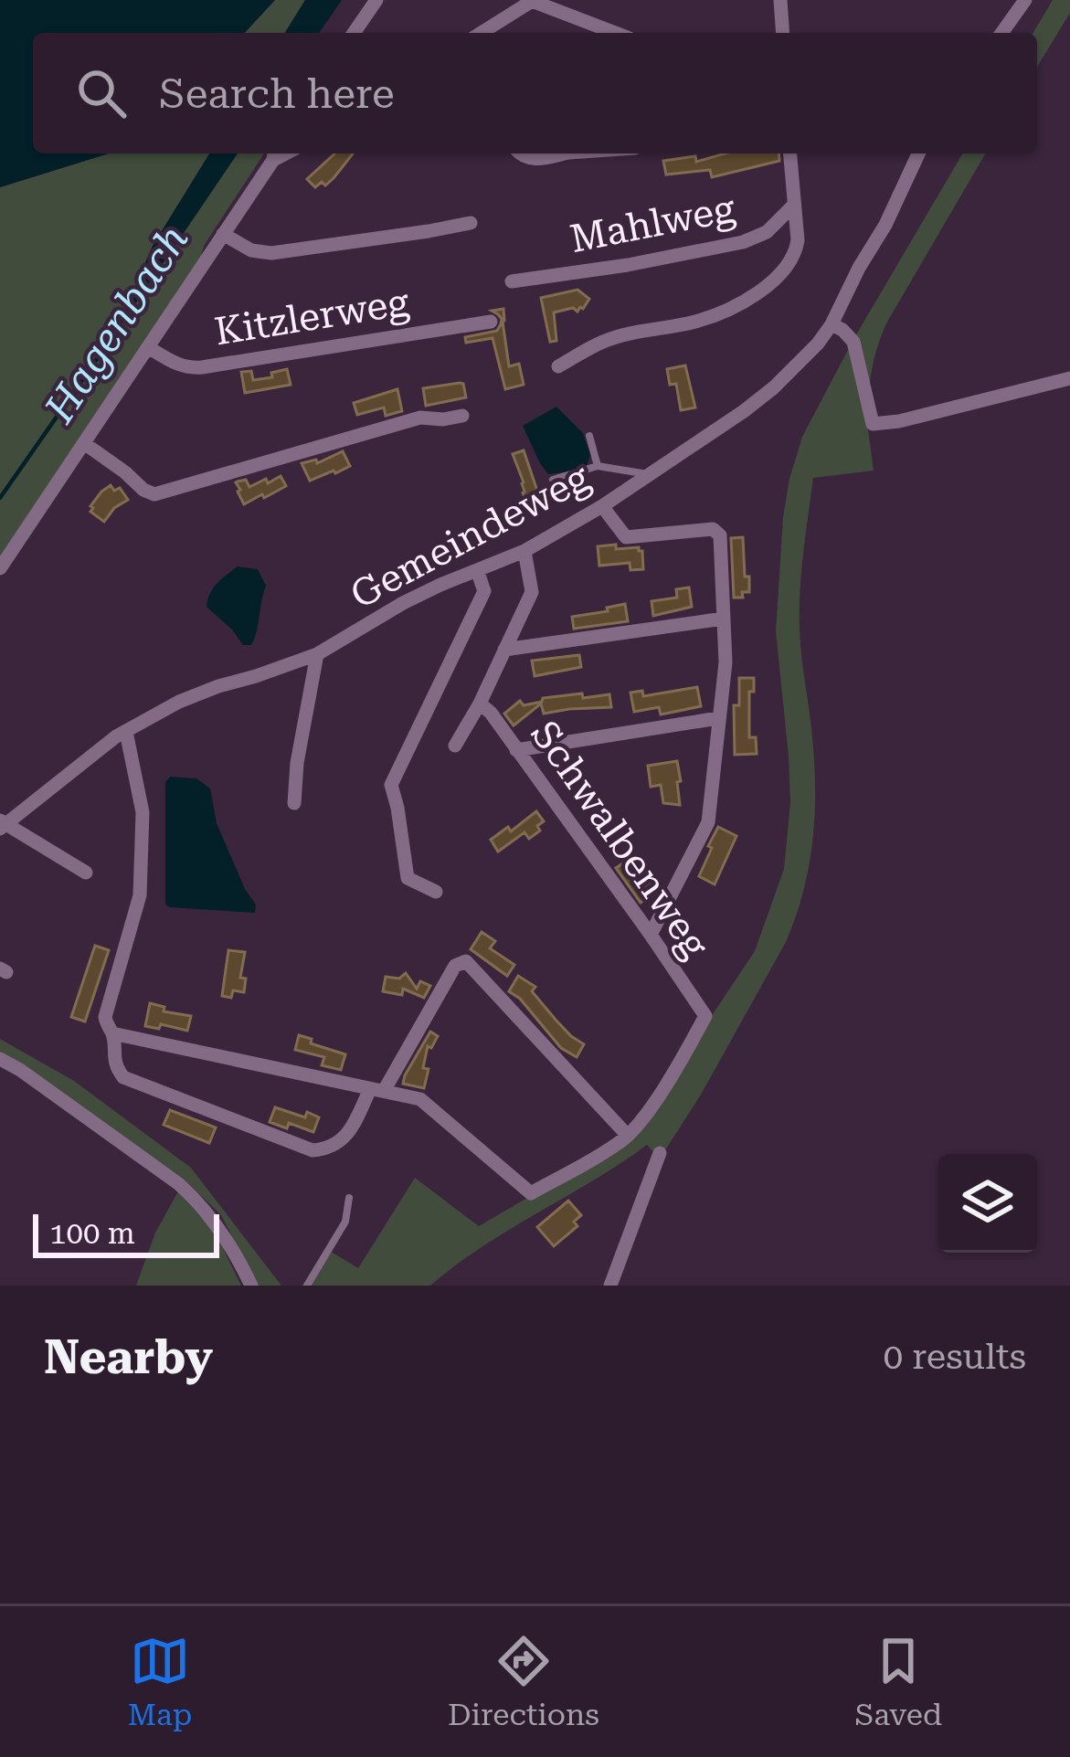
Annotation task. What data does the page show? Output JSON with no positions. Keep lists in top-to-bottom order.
{
  "streets": {
    "street": [
      "Mahlweg",
      "Kitzlerweg",
      "Gemeindeweg",
      "Schwalbenweg"
    ]
  },
  "crossings": [
    ["Gemeindeweg", "Schwalbenweg"]
  ],
  "water": ["Hagenbach"],
  "scale_bar": "100 m",
  "page": {
    "search": "Search here",
    "scale": "100 m",
    "heading": ["Nearby", "0 results"],
    "nav": ["Map", "Directions", "Saved"]
  }
}
